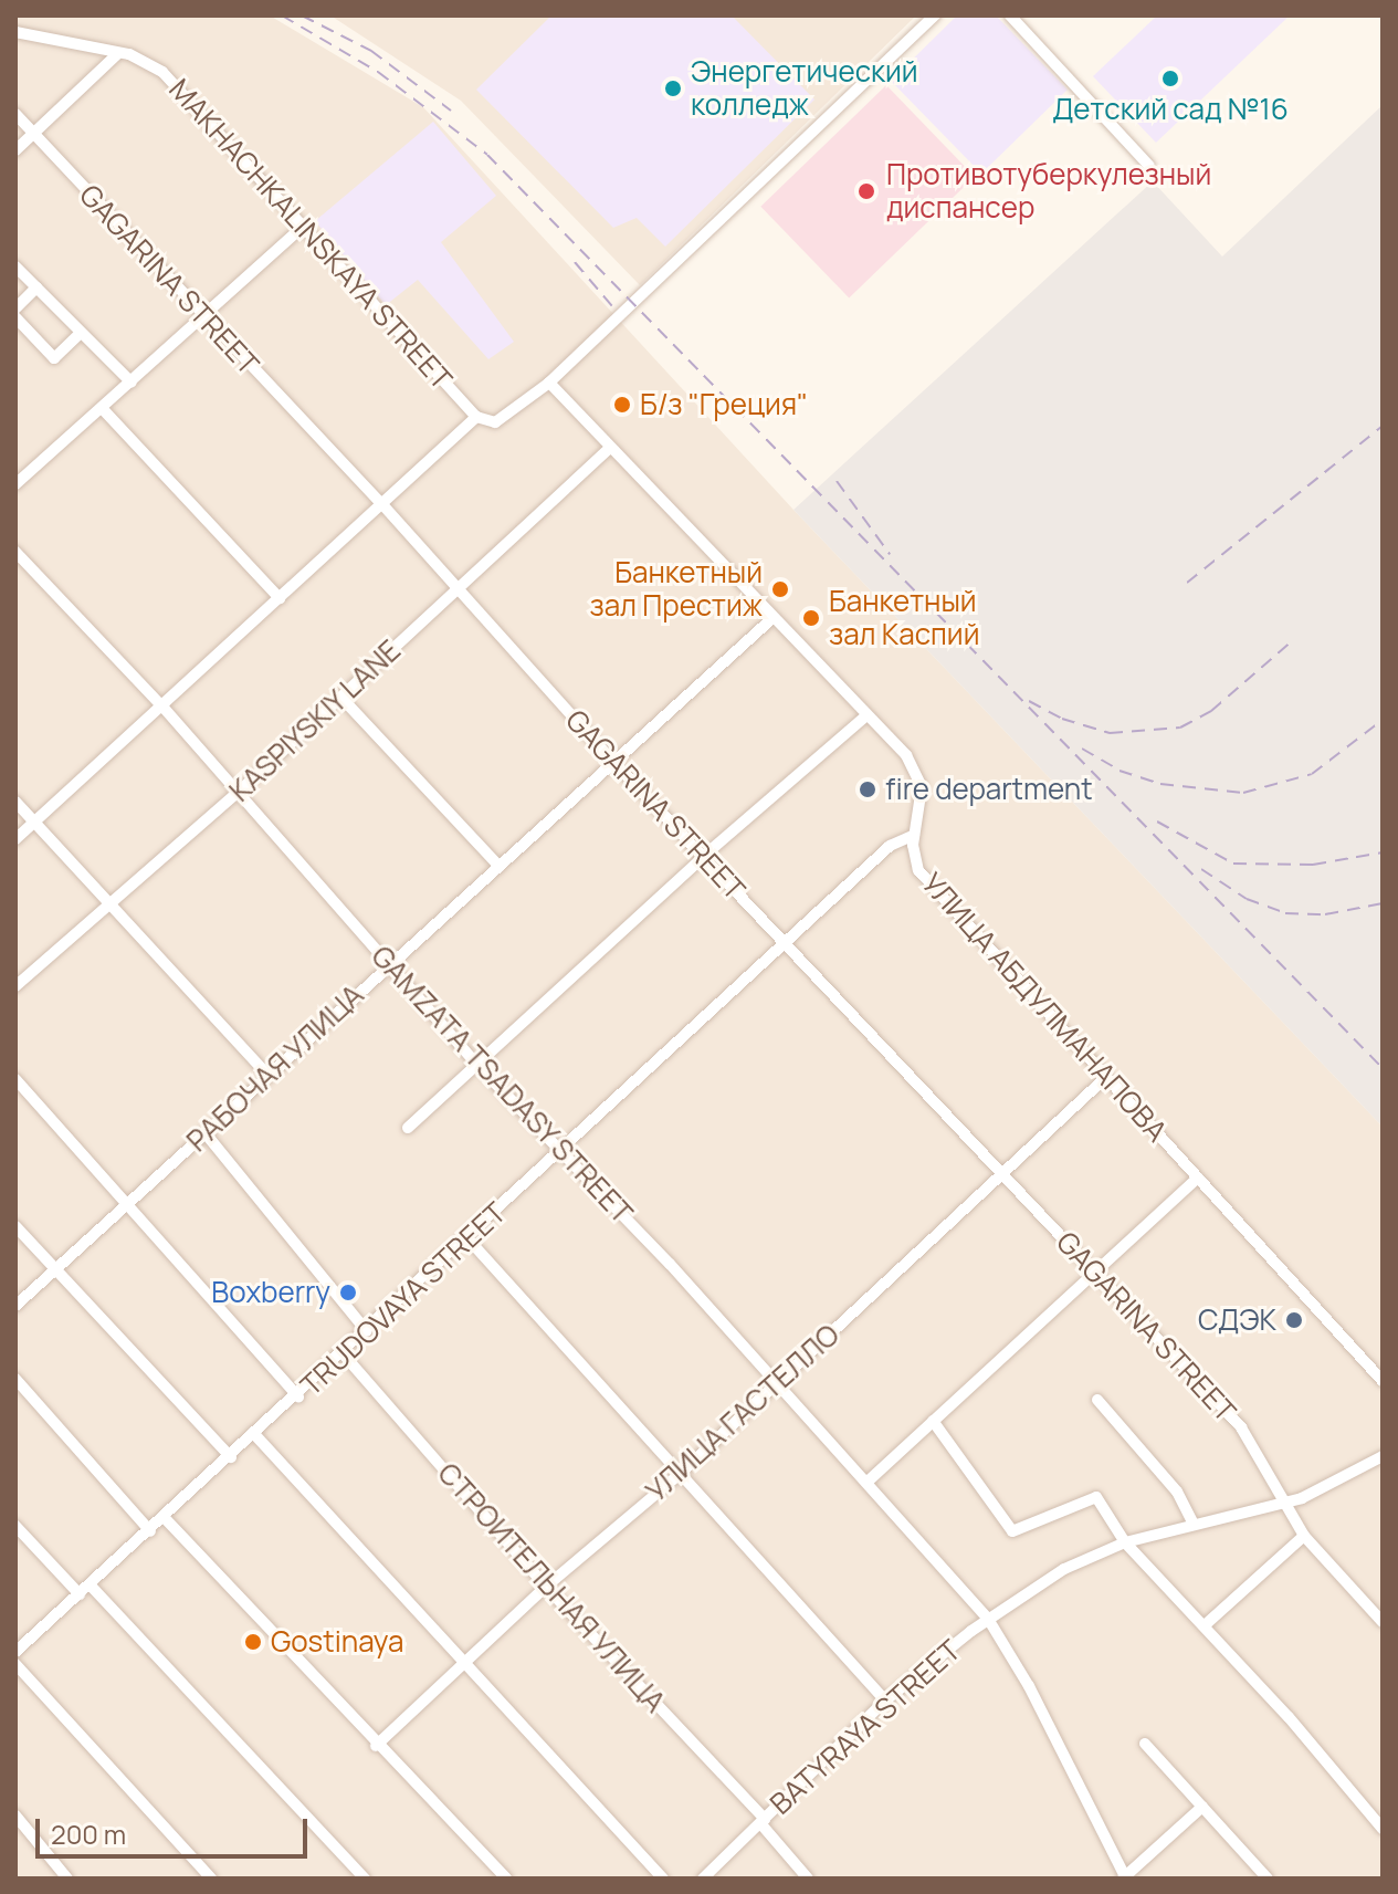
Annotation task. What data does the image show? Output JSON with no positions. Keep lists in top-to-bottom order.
{
  "streets": {
    "street": [
      "MAKHACHKALINSKAYA STREET",
      "GAGARINA STREET",
      "KASPIYSKIY LANE",
      "УЛИЦА АБДУЛМАНАПОВА",
      "РАБОЧАЯ УЛИЦА",
      "GAMZATA TSADASY STREET",
      "TRUDOVAYA STREET",
      "УЛИЦА ГАСТЕЛЛО",
      "СТРОИТЕЛЬНАЯ УЛИЦА",
      "BATYRAYA STREET"
    ]
  },
  "crossings": [
    ["GAGARINA STREET", "KASPIYSKIY LANE"],
    ["GAGARINA STREET", "РАБОЧАЯ УЛИЦА"],
    ["GAGARINA STREET", "TRUDOVAYA STREET"],
    ["GAGARINA STREET", "УЛИЦА ГАСТЕЛЛО"],
    ["GAGARINA STREET", "BATYRAYA STREET"],
    ["KASPIYSKIY LANE", "УЛИЦА АБДУЛМАНАПОВА"],
    ["KASPIYSKIY LANE", "GAMZATA TSADASY STREET"],
    ["УЛИЦА АБДУЛМАНАПОВА", "РАБОЧАЯ УЛИЦА"],
    ["УЛИЦА АБДУЛМАНАПОВА", "TRUDOVAYA STREET"],
    ["УЛИЦА АБДУЛМАНАПОВА", "УЛИЦА ГАСТЕЛЛО"],
    ["РАБОЧАЯ УЛИЦА", "GAMZATA TSADASY STREET"],
    ["GAMZATA TSADASY STREET", "TRUDOVAYA STREET"],
    ["GAMZATA TSADASY STREET", "УЛИЦА ГАСТЕЛЛО"],
    ["GAMZATA TSADASY STREET", "BATYRAYA STREET"],
    ["TRUDOVAYA STREET", "СТРОИТЕЛЬНАЯ УЛИЦА"],
    ["УЛИЦА ГАСТЕЛЛО", "СТРОИТЕЛЬНАЯ УЛИЦА"],
    ["СТРОИТЕЛЬНАЯ УЛИЦА", "BATYRAYA STREET"]
  ],
  "places": [
    "Детский сад №16",
    "Энергетический колледж",
    "Противотуберкулезный диспансер",
    "Б/з \"Греция\"",
    "Банкетный зал Престиж",
    "Банкетный зал Каспий",
    "fire department",
    "Boxberry",
    "СДЭК",
    "Gostinaya"
  ],
  "scale_bar": "200 m"
}
